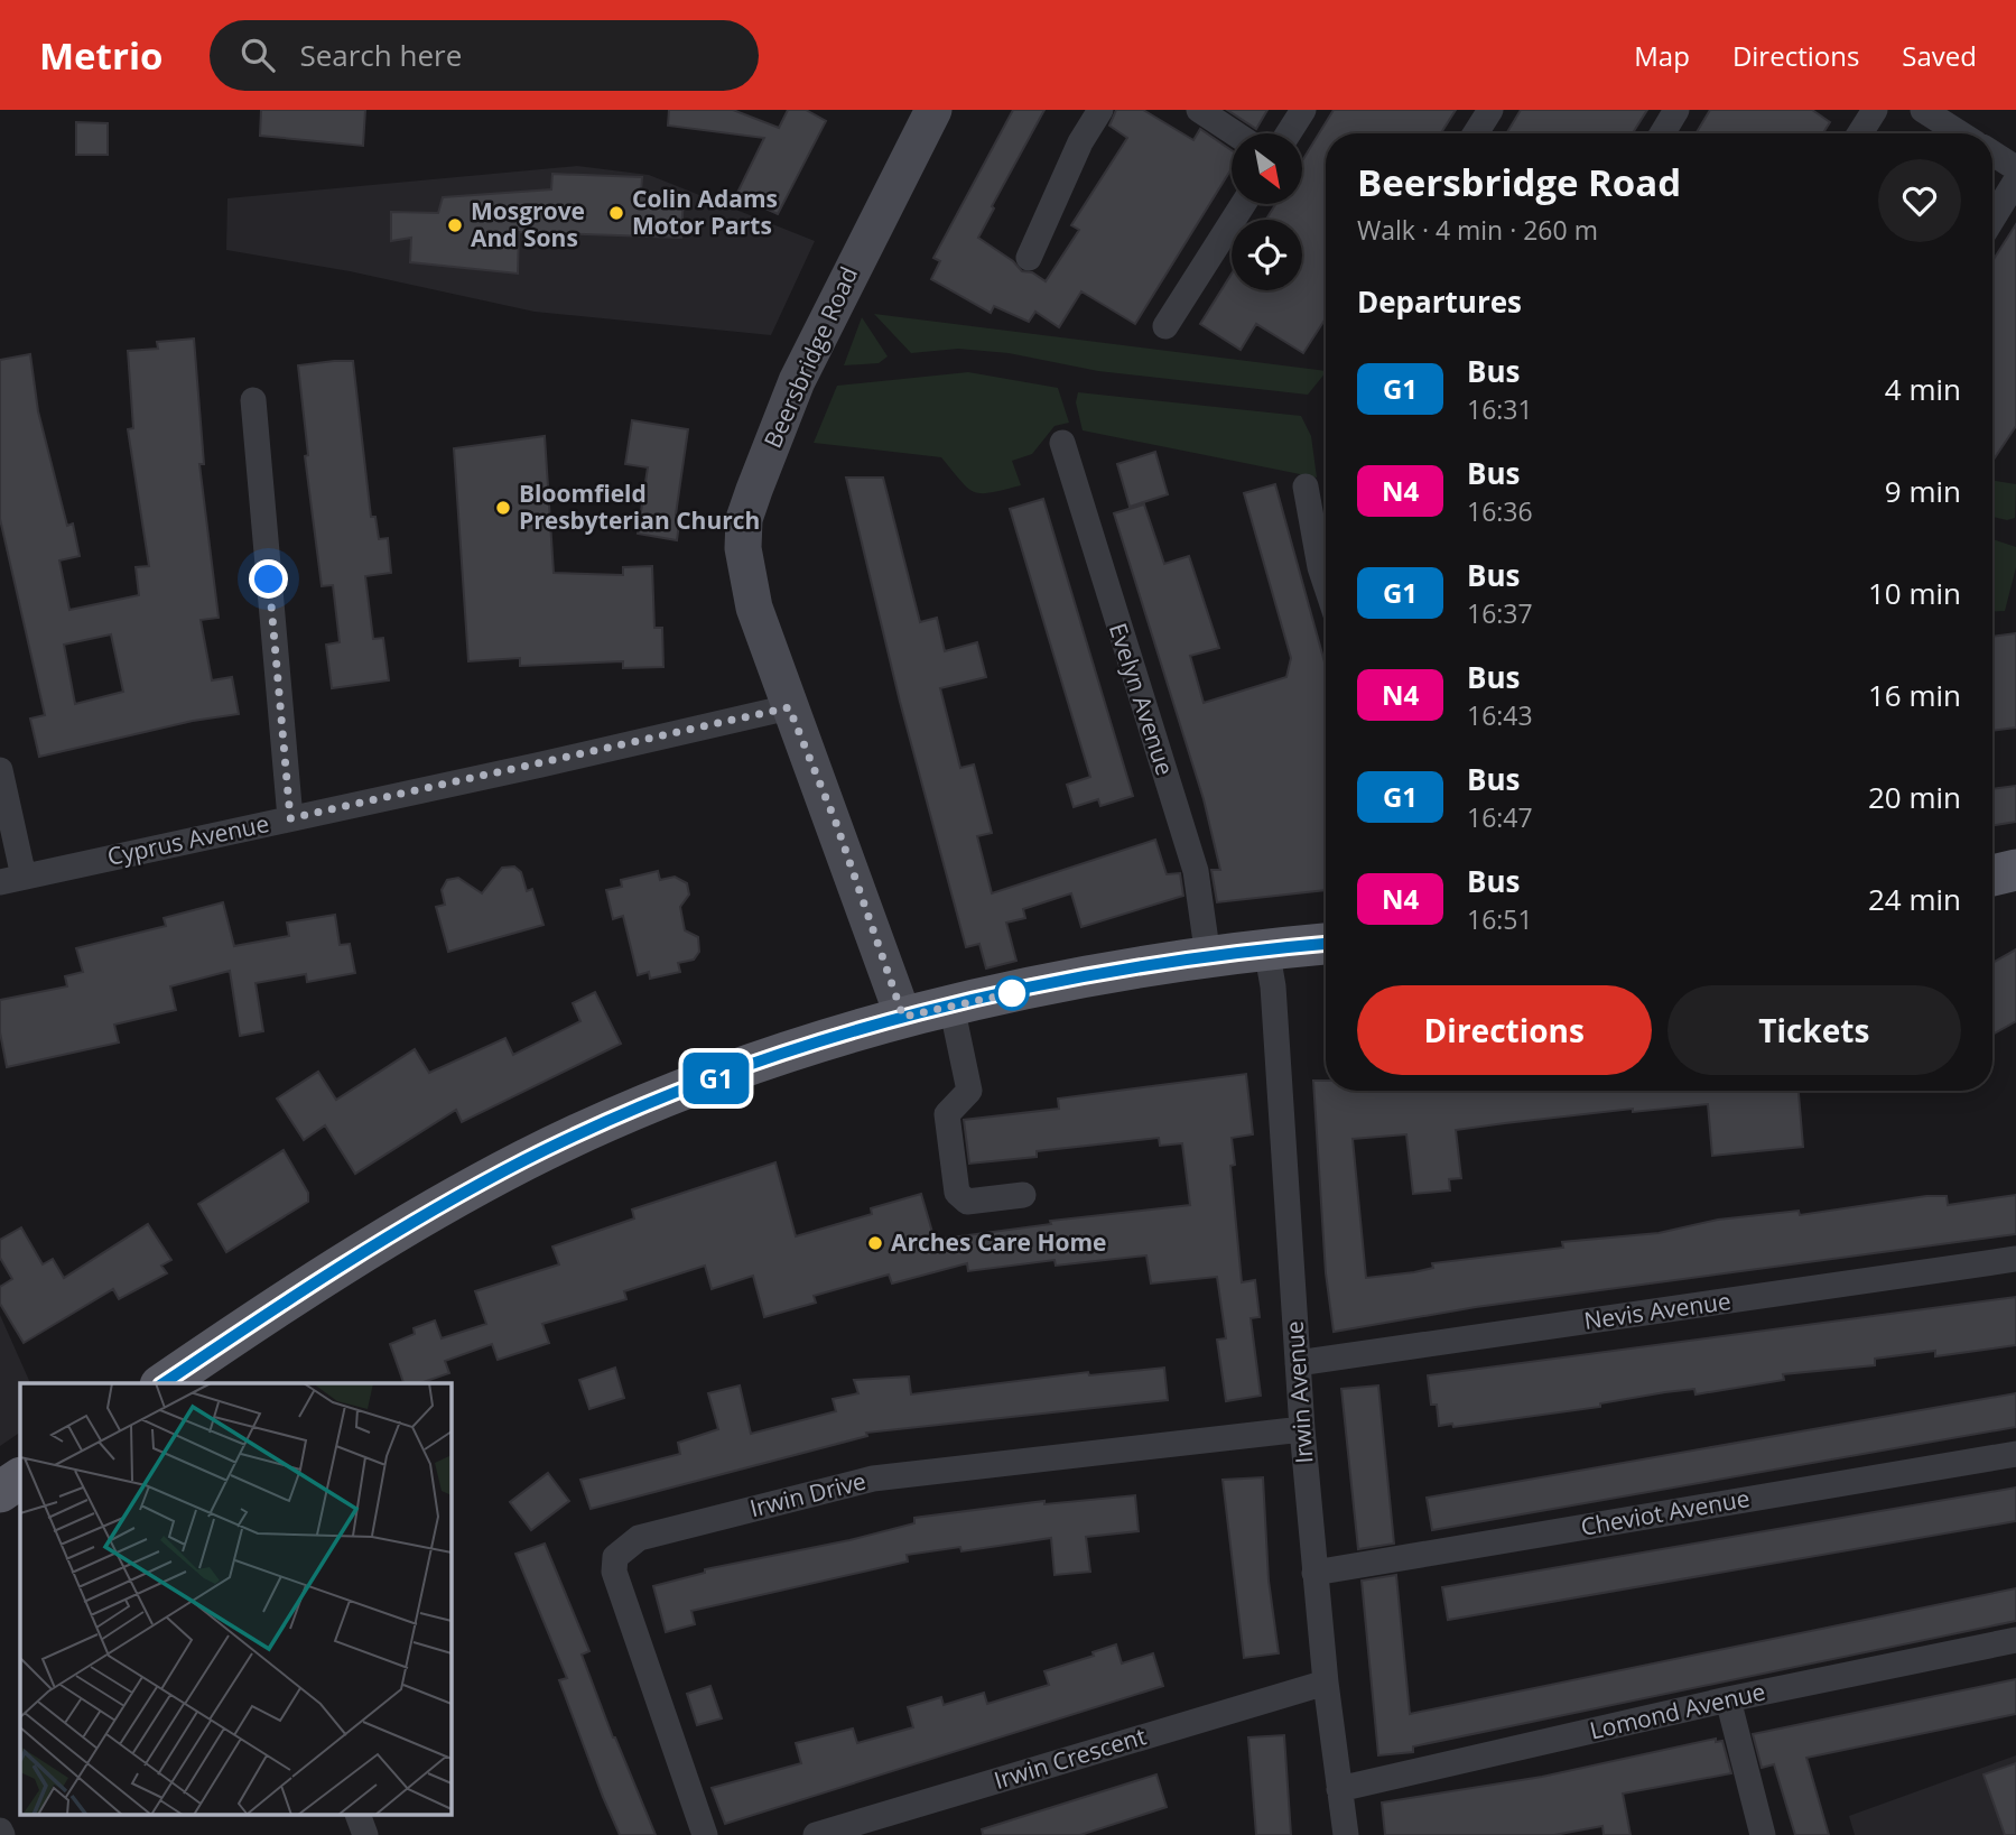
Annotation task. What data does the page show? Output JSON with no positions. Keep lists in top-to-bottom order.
{
  "streets": {
    "main road": ["Beersbridge Road"],
    "street": [
      "Evelyn Avenue",
      "Cyprus Avenue",
      "Nevis Avenue",
      "Irwin Avenue",
      "Irwin Drive",
      "Cheviot Avenue",
      "Lomond Avenue",
      "Irwin Crescent"
    ]
  },
  "crossings": [
    ["Beersbridge Road", "Cyprus Avenue"],
    ["Nevis Avenue", "Irwin Avenue"],
    ["Irwin Avenue", "Irwin Drive"],
    ["Irwin Avenue", "Cheviot Avenue"],
    ["Irwin Avenue", "Lomond Avenue"],
    ["Irwin Avenue", "Irwin Crescent"]
  ],
  "places": [
    "Colin Adams Motor Parts",
    "Mosgrove And Sons",
    "Bloomfield Presbyterian Church",
    "Arches Care Home"
  ],
  "lines": ["bus line G1"],
  "north": "bottom right",
  "page": {
    "header": "Metrio",
    "search": "Search here",
    "nav": ["Map", "Directions", "Saved"],
    "on_map": "G1",
    "heading": [
      ["Beersbridge Road", "Walk · 4 min · 260 m"],
      "Departures"
    ],
    "list": [
      {
        "mark": "G1",
        "name": "Bus",
        "note": "16:31",
        "value": "4 min"
      },
      {
        "mark": "N4",
        "name": "Bus",
        "note": "16:36",
        "value": "9 min"
      },
      {
        "mark": "G1",
        "name": "Bus",
        "note": "16:37",
        "value": "10 min"
      },
      {
        "mark": "N4",
        "name": "Bus",
        "note": "16:43",
        "value": "16 min"
      },
      {
        "mark": "G1",
        "name": "Bus",
        "note": "16:47",
        "value": "20 min"
      },
      {
        "mark": "N4",
        "name": "Bus",
        "note": "16:51",
        "value": "24 min"
      }
    ],
    "buttons": ["Directions", "Tickets"]
  }
}
